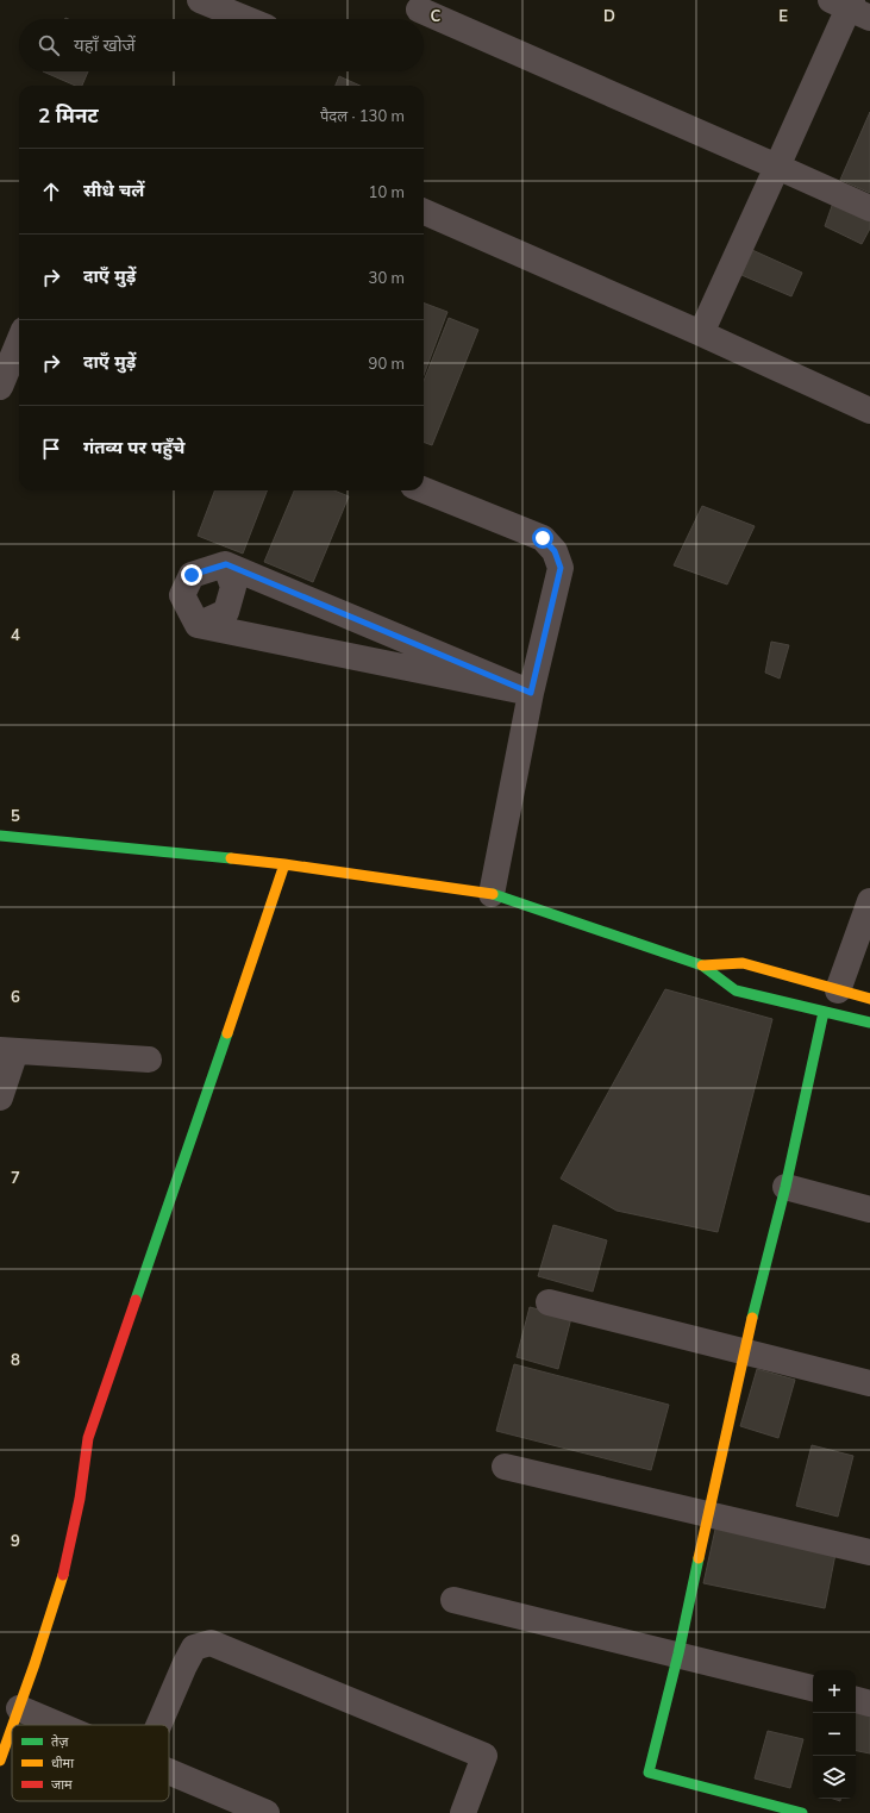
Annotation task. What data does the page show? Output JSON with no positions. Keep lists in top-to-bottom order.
{
  "legend": ["तेज़", "धीमा", "जाम"],
  "page": {
    "search": "यहाँ खोजें",
    "heading": ["2 मिनट", "पैदल · 130 m"],
    "list": [
      ["सीधे चलें", "10 m"],
      ["दाएँ मुड़ें", "30 m"],
      ["दाएँ मुड़ें", "90 m"],
      "गंतव्य पर पहुँचे"
    ],
    "map_buttons": ["+", "−"]
  },
  "grid": {
    "columns": ["C", "D", "E"],
    "rows": [
      "4",
      "5",
      "6",
      "7",
      "8",
      "9"
    ]
  }
}
